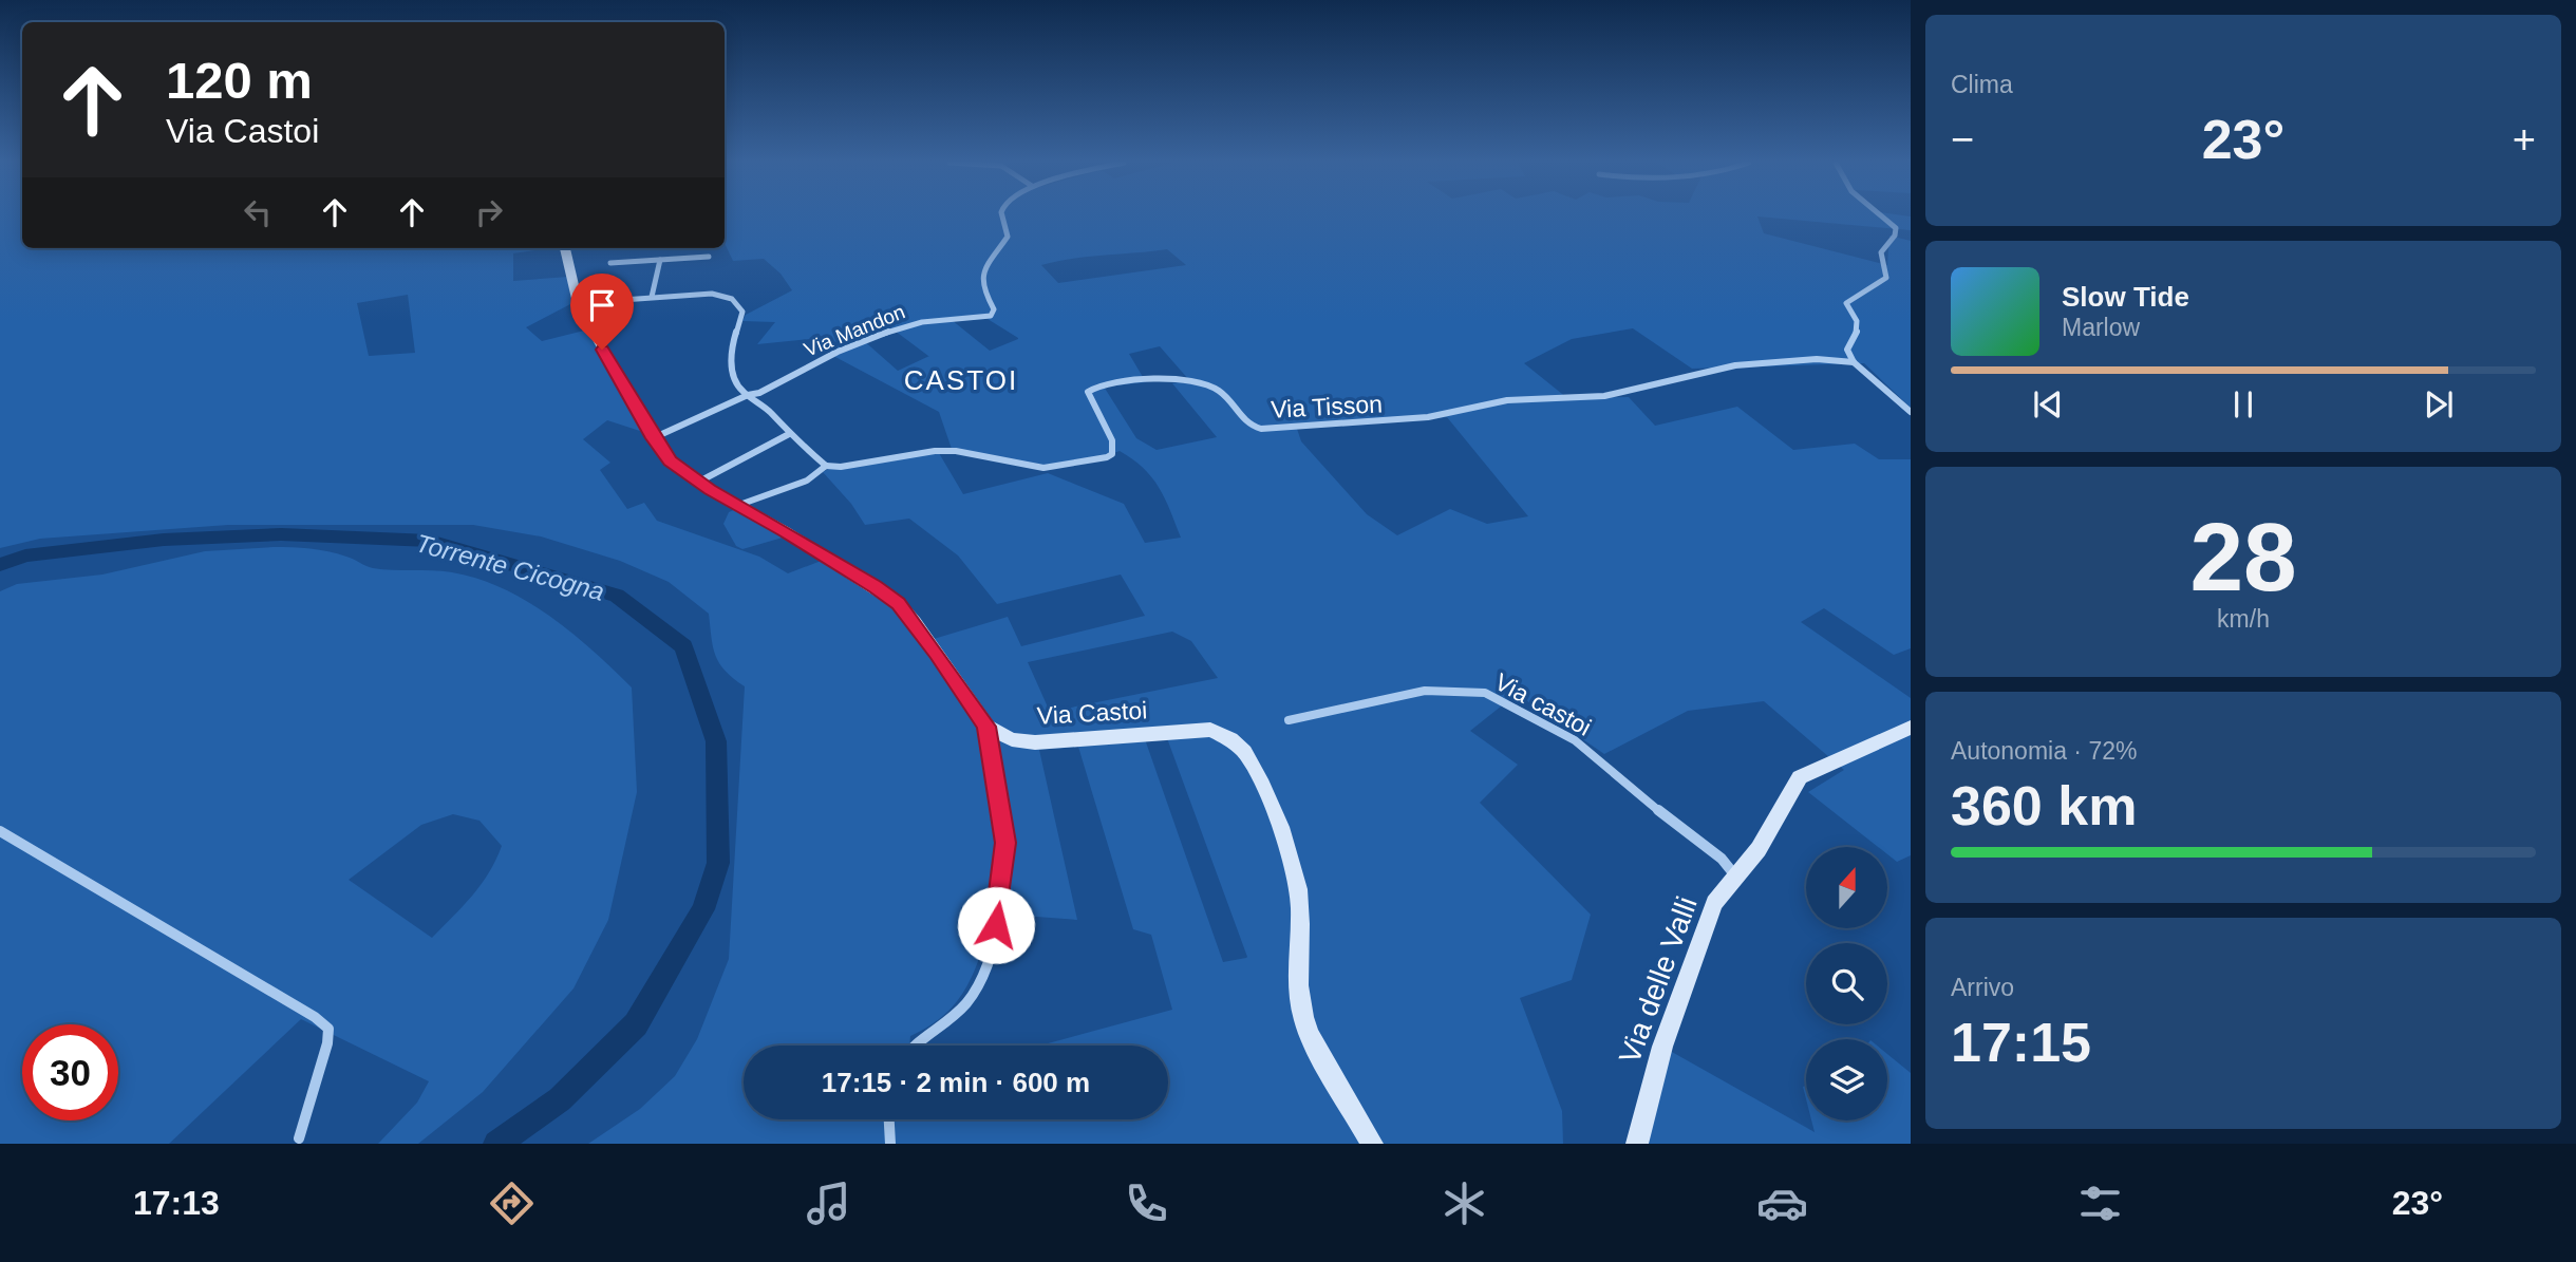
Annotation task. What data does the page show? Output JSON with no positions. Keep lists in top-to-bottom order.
{
  "streets": {
    "street": [
      "Via Mandon",
      "Via Tisson",
      "Via castoi",
      "Via Castoi",
      "Via delle Valli"
    ]
  },
  "crossings": [
    ["Via castoi", "Via delle Valli"]
  ],
  "districts": ["CASTOI"],
  "water": ["Torrente Cicogna"],
  "north": "top",
  "page": {
    "tile": [
      "Clima",
      ["28", "km/h"],
      ["Autonomia · 72%", "360 km"],
      ["Arrivo", "17:15"]
    ],
    "turn": ["120 m", "Via Castoi"],
    "heat": ["−", "23°", "+"],
    "song": ["Slow Tide", "Marlow"],
    "limit": "30",
    "trip": "17:15 · 2 min · 600 m",
    "tabs": ["17:13", "23°"]
  }
}
